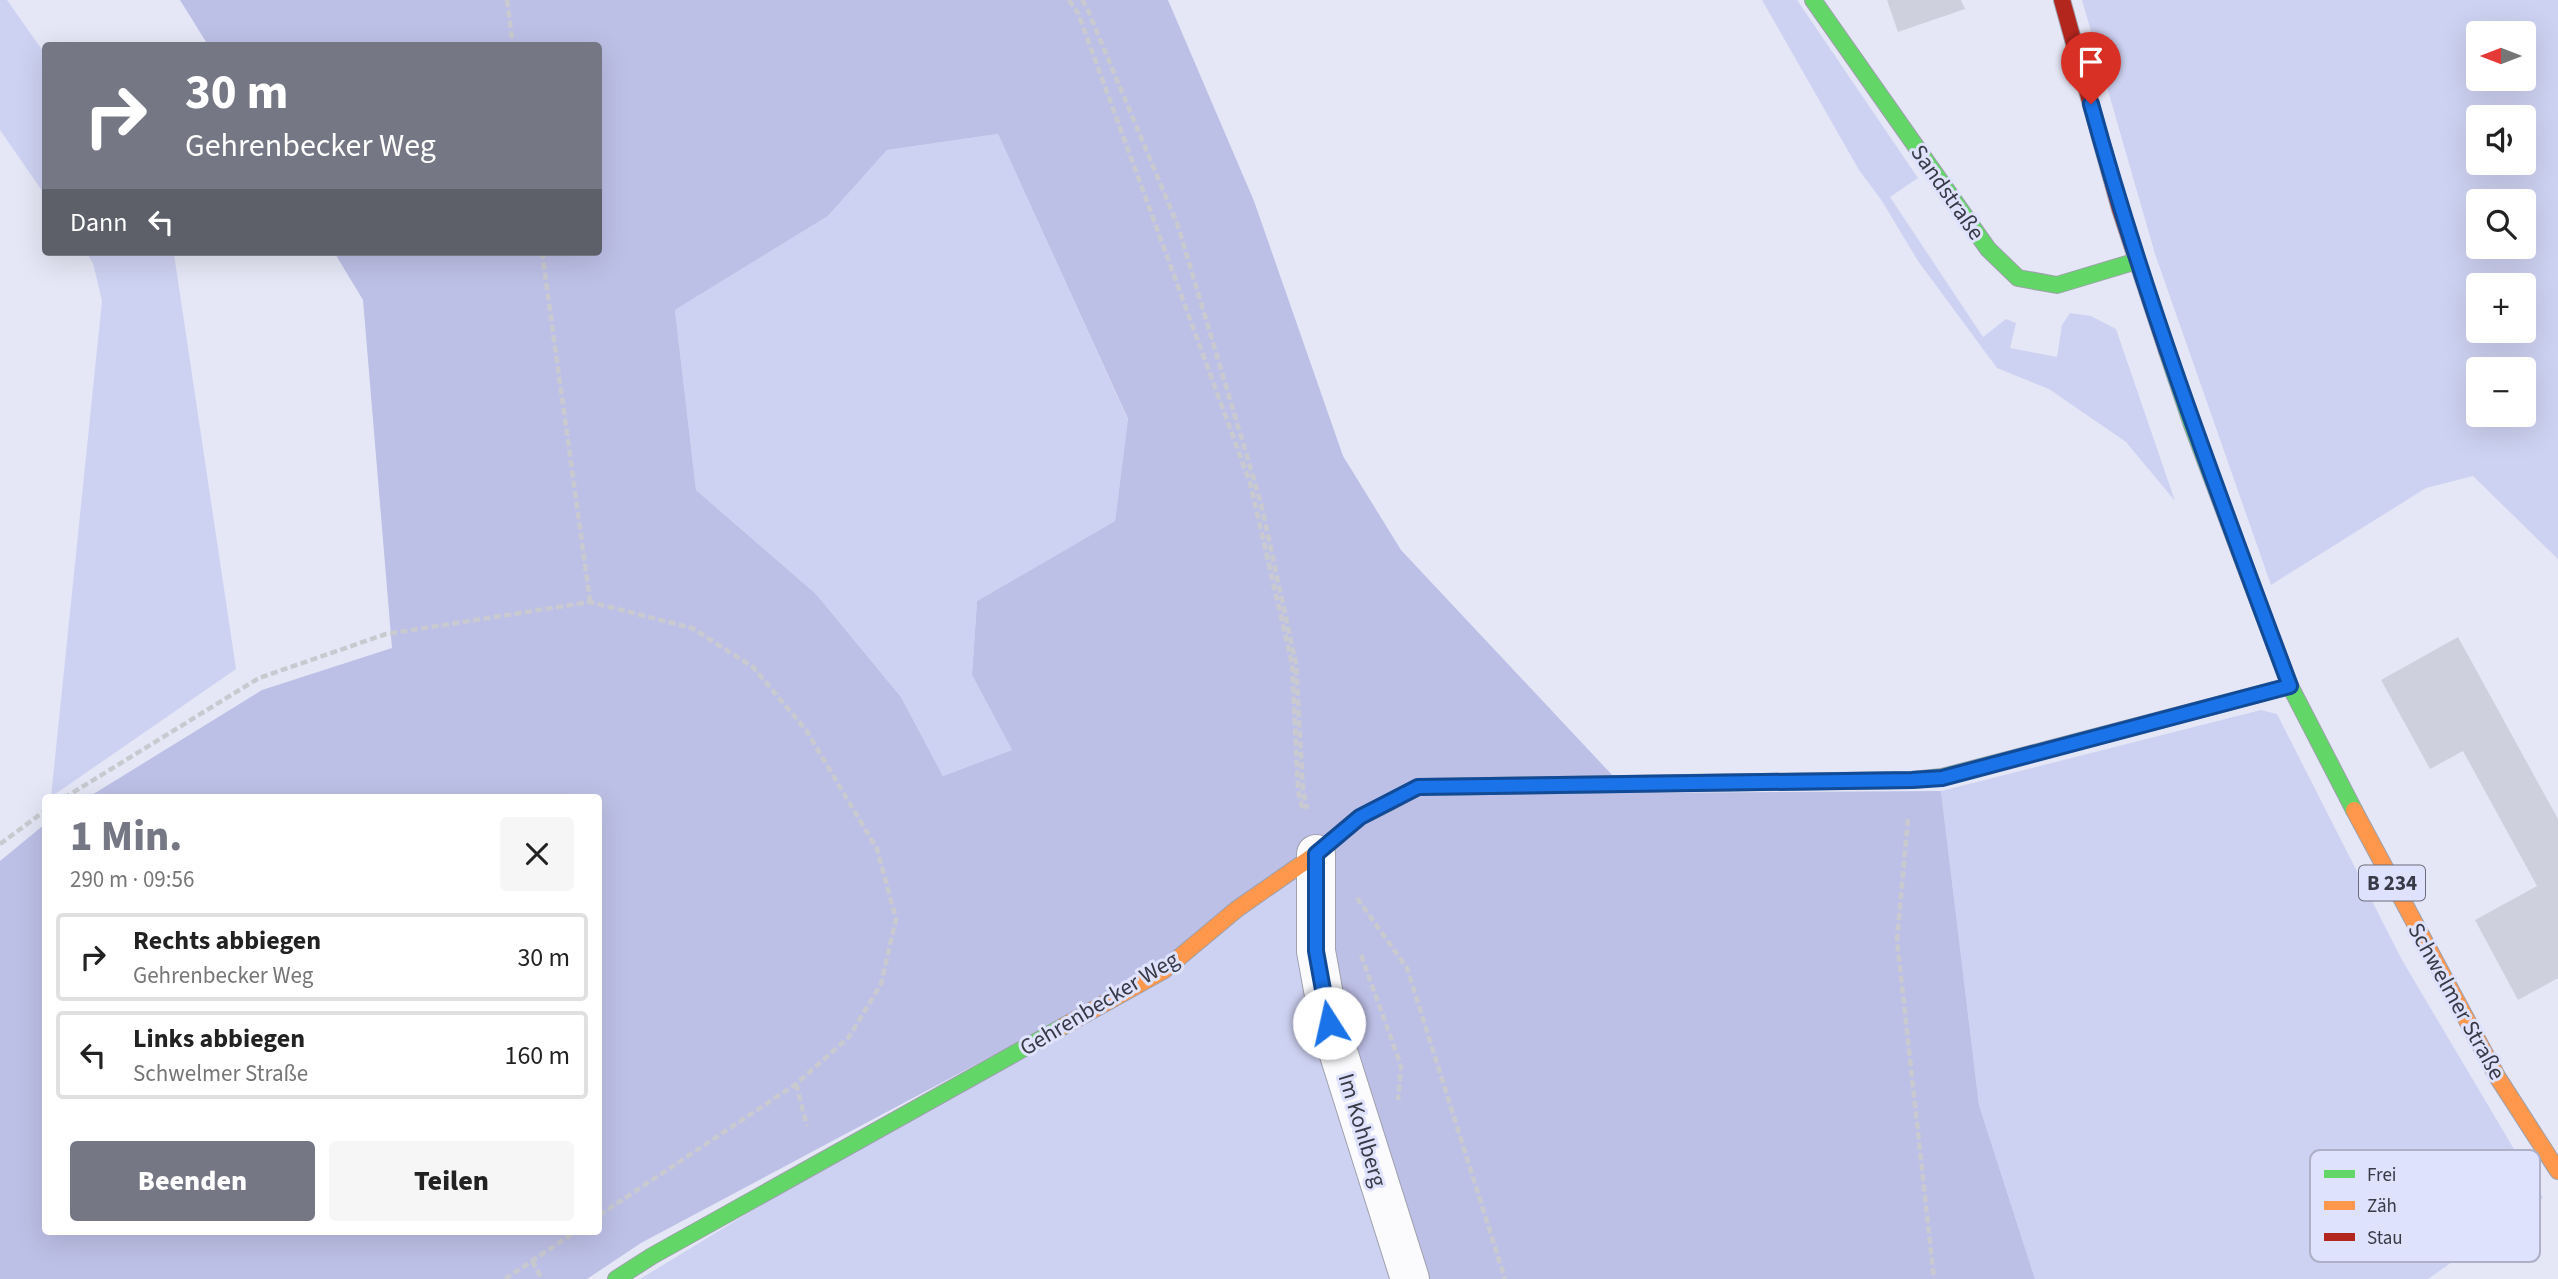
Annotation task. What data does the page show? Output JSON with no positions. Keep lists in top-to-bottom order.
{
  "streets": {
    "street": [
      "Sandstraße",
      "B 234",
      "Schwelmer Straße",
      "Gehrenbecker Weg",
      "Im Kohlberg"
    ]
  },
  "crossings": [
    ["Sandstraße", "Schwelmer Straße"],
    ["Schwelmer Straße", "Gehrenbecker Weg"],
    ["Gehrenbecker Weg", "Im Kohlberg"]
  ],
  "legend": ["Frei", "Zäh", "Stau"],
  "north": "left",
  "page": {
    "map_buttons": ["+", "−"],
    "turn": ["30 m", "Gehrenbecker Weg"],
    "then": "Dann",
    "heading": ["1 Min.", "290 m · 09:56"],
    "list": [
      {
        "name": "Rechts abbiegen",
        "note": "Gehrenbecker Weg",
        "value": "30 m"
      },
      {
        "name": "Links abbiegen",
        "note": "Schwelmer Straße",
        "value": "160 m"
      }
    ],
    "buttons": ["Beenden", "Teilen"]
  }
}
